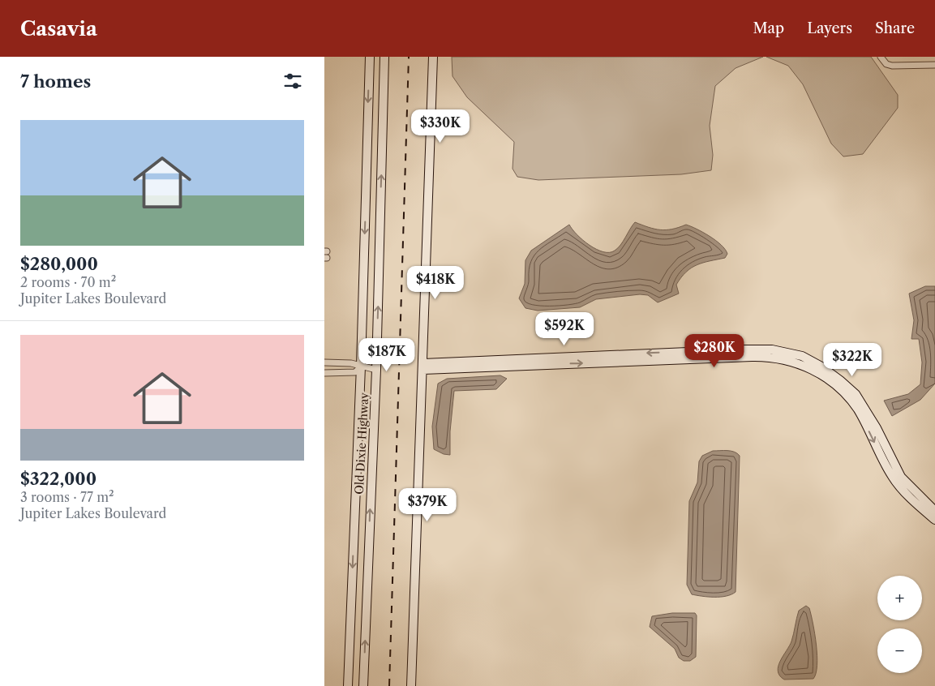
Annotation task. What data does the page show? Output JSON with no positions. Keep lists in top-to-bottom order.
{
  "streets": {
    "street": ["Old Dixie Highway"]
  },
  "page": {
    "header": "Casavia",
    "nav": ["Map", "Layers", "Share"],
    "heading": "7 homes",
    "list": [
      {
        "name": "$280,000",
        "note": "2 rooms · 70 m² · Jupiter Lakes Boulevard"
      },
      {
        "name": "$322,000",
        "note": "3 rooms · 77 m² · Jupiter Lakes Boulevard"
      }
    ],
    "price": [
      "$330K",
      "$418K",
      "$592K",
      "$280K",
      "$187K",
      "$322K",
      "$379K"
    ],
    "map_buttons": ["+", "−"]
  }
}
